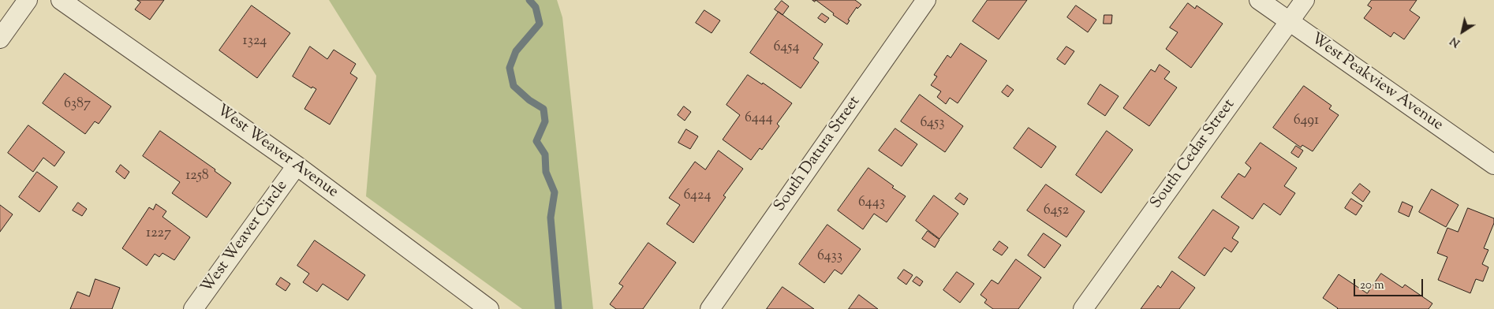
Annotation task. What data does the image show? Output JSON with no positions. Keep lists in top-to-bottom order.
{
  "streets": {
    "street": [
      "West Peakview Avenue",
      "West Weaver Avenue",
      "South Datura Street",
      "South Cedar Street",
      "West Weaver Circle"
    ]
  },
  "crossings": [
    ["West Peakview Avenue", "South Cedar Street"],
    ["West Weaver Avenue", "West Weaver Circle"]
  ],
  "house_numbers": [
    "1324",
    "6454",
    "6387",
    "6444",
    "6491",
    "6453",
    "1258",
    "6424",
    "6443",
    "6452",
    "1227",
    "6433"
  ],
  "scale_bar": "20 m",
  "north": "bottom left"
}
